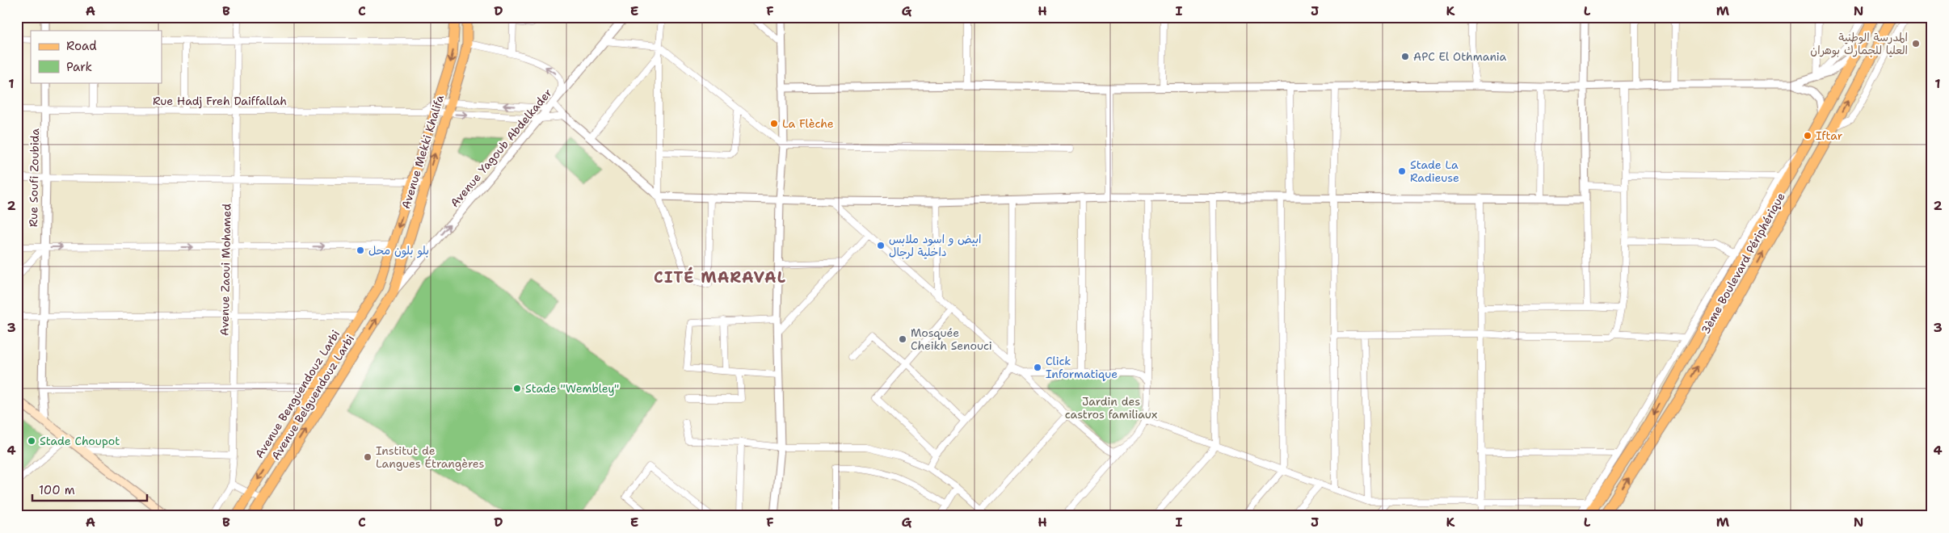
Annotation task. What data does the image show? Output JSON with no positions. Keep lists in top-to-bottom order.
{
  "streets": {
    "highway": ["3ème Boulevard Périphérique"],
    "main road": ["Avenue Mekki Khalifa", "Avenue Benguendouz Larbi", "Avenue Belguendouz Larbi"],
    "street": [
      "Rue Hadj Freh Daiffallah",
      "Avenue Yagoub Abdelkader",
      "Rue Soufi Zoubida",
      "Avenue Zaoui Mohamed"
    ]
  },
  "crossings": [
    ["Rue Hadj Freh Daiffallah", "Avenue Yagoub Abdelkader"],
    ["Rue Hadj Freh Daiffallah", "Avenue Mekki Khalifa"],
    ["Rue Hadj Freh Daiffallah", "Rue Soufi Zoubida"],
    ["Rue Hadj Freh Daiffallah", "Avenue Zaoui Mohamed"],
    ["Avenue Yagoub Abdelkader", "Avenue Mekki Khalifa"],
    ["Avenue Yagoub Abdelkader", "Avenue Belguendouz Larbi"],
    ["Avenue Mekki Khalifa", "Avenue Benguendouz Larbi"],
    ["Avenue Mekki Khalifa", "Avenue Belguendouz Larbi"]
  ],
  "one_way": ["Avenue Yagoub Abdelkader", "Avenue Benguendouz Larbi", "Avenue Belguendouz Larbi"],
  "districts": ["CITÉ MARAVAL"],
  "parks": ["Jardin des castros familiaux"],
  "places": [
    "المدرسة الوطنية العليا للجمارك بوهران",
    "APC El Othmania",
    "La Flèche",
    "Iftar",
    "Stade La Radieuse",
    "ابيض و اسود ملابس داخلية لرجال",
    "بلو بلون محل",
    "Mosquée Cheikh Senouci",
    "Click Informatique",
    "Stade \"Wembley\"",
    "Stade Choupot",
    "Institut de Langues Étrangères"
  ],
  "legend": ["Road", "Park"],
  "scale_bar": "100 m",
  "grid": {
    "columns": [
      "A",
      "B",
      "C",
      "D",
      "E",
      "F",
      "G",
      "H",
      "I",
      "J",
      "K",
      "L",
      "M",
      "N"
    ],
    "rows": [
      "1",
      "2",
      "3",
      "4"
    ]
  }
}
